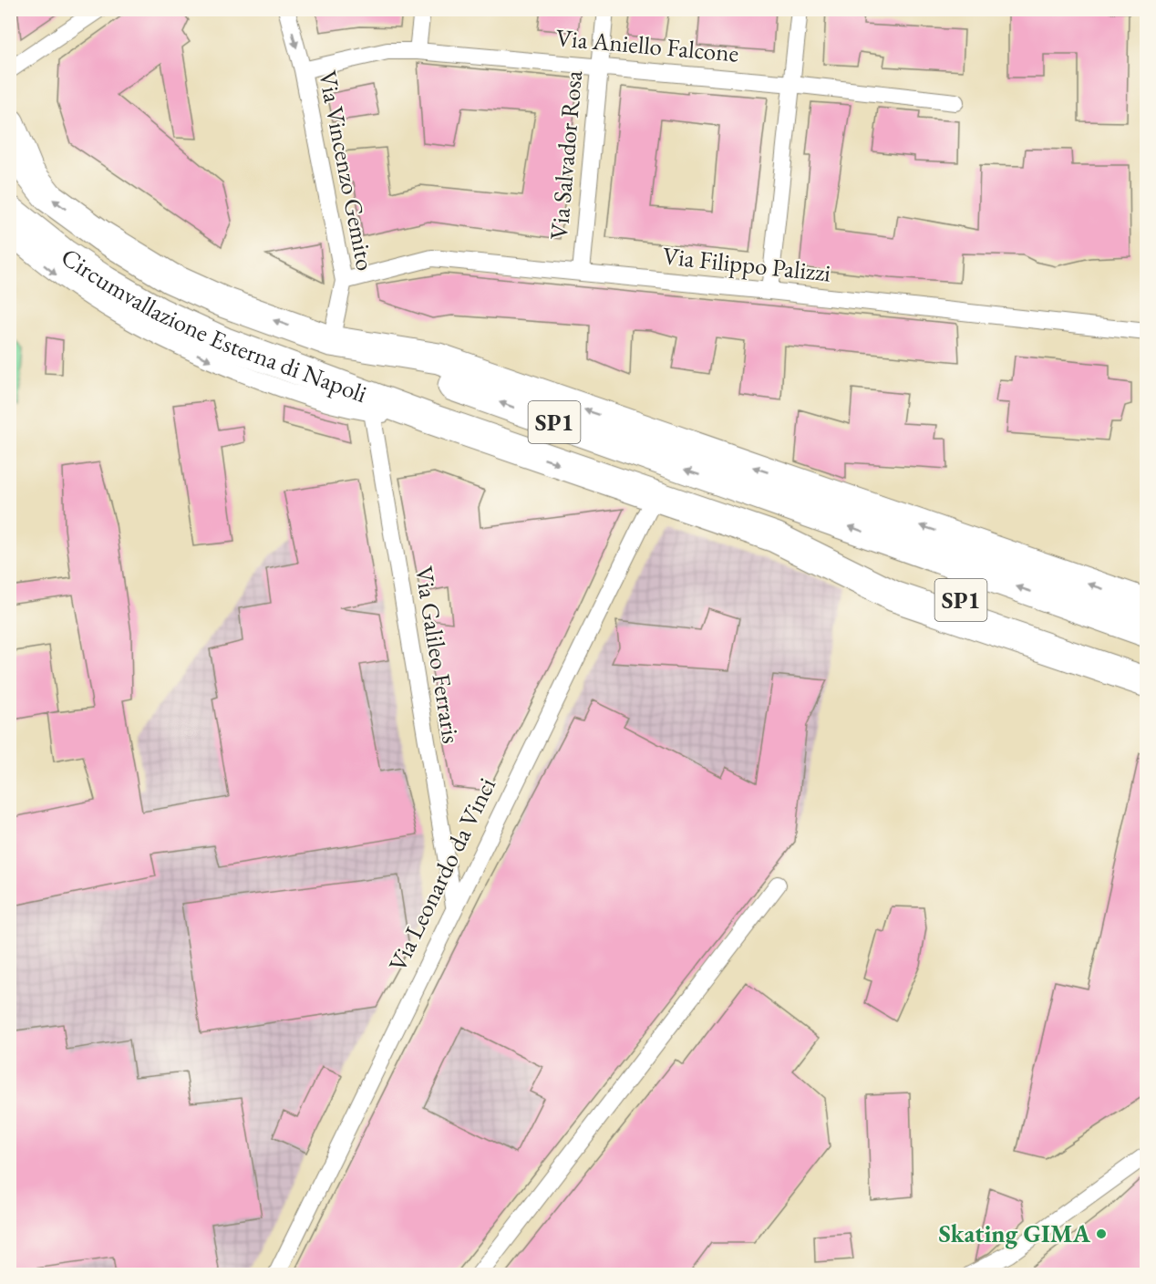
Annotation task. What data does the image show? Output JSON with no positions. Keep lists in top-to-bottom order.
{
  "streets": {
    "highway": ["Circumvallazione Esterna di Napoli", "SP1"],
    "street": [
      "Via Aniello Falcone",
      "Via Salvador Rosa",
      "Via Vincenzo Gemito",
      "Via Filippo Palizzi",
      "Via Galileo Ferraris",
      "Via Leonardo da Vinci"
    ]
  },
  "crossings": [
    ["Via Aniello Falcone", "Via Salvador Rosa"],
    ["Via Aniello Falcone", "Via Vincenzo Gemito"],
    ["Via Salvador Rosa", "Via Filippo Palizzi"],
    ["Via Vincenzo Gemito", "Via Filippo Palizzi"],
    ["Via Vincenzo Gemito", "Circumvallazione Esterna di Napoli"],
    ["Circumvallazione Esterna di Napoli", "SP1"],
    ["Circumvallazione Esterna di Napoli", "Via Leonardo da Vinci"],
    ["Via Galileo Ferraris", "Via Leonardo da Vinci"]
  ],
  "places": ["Skating GIMA"]
}
